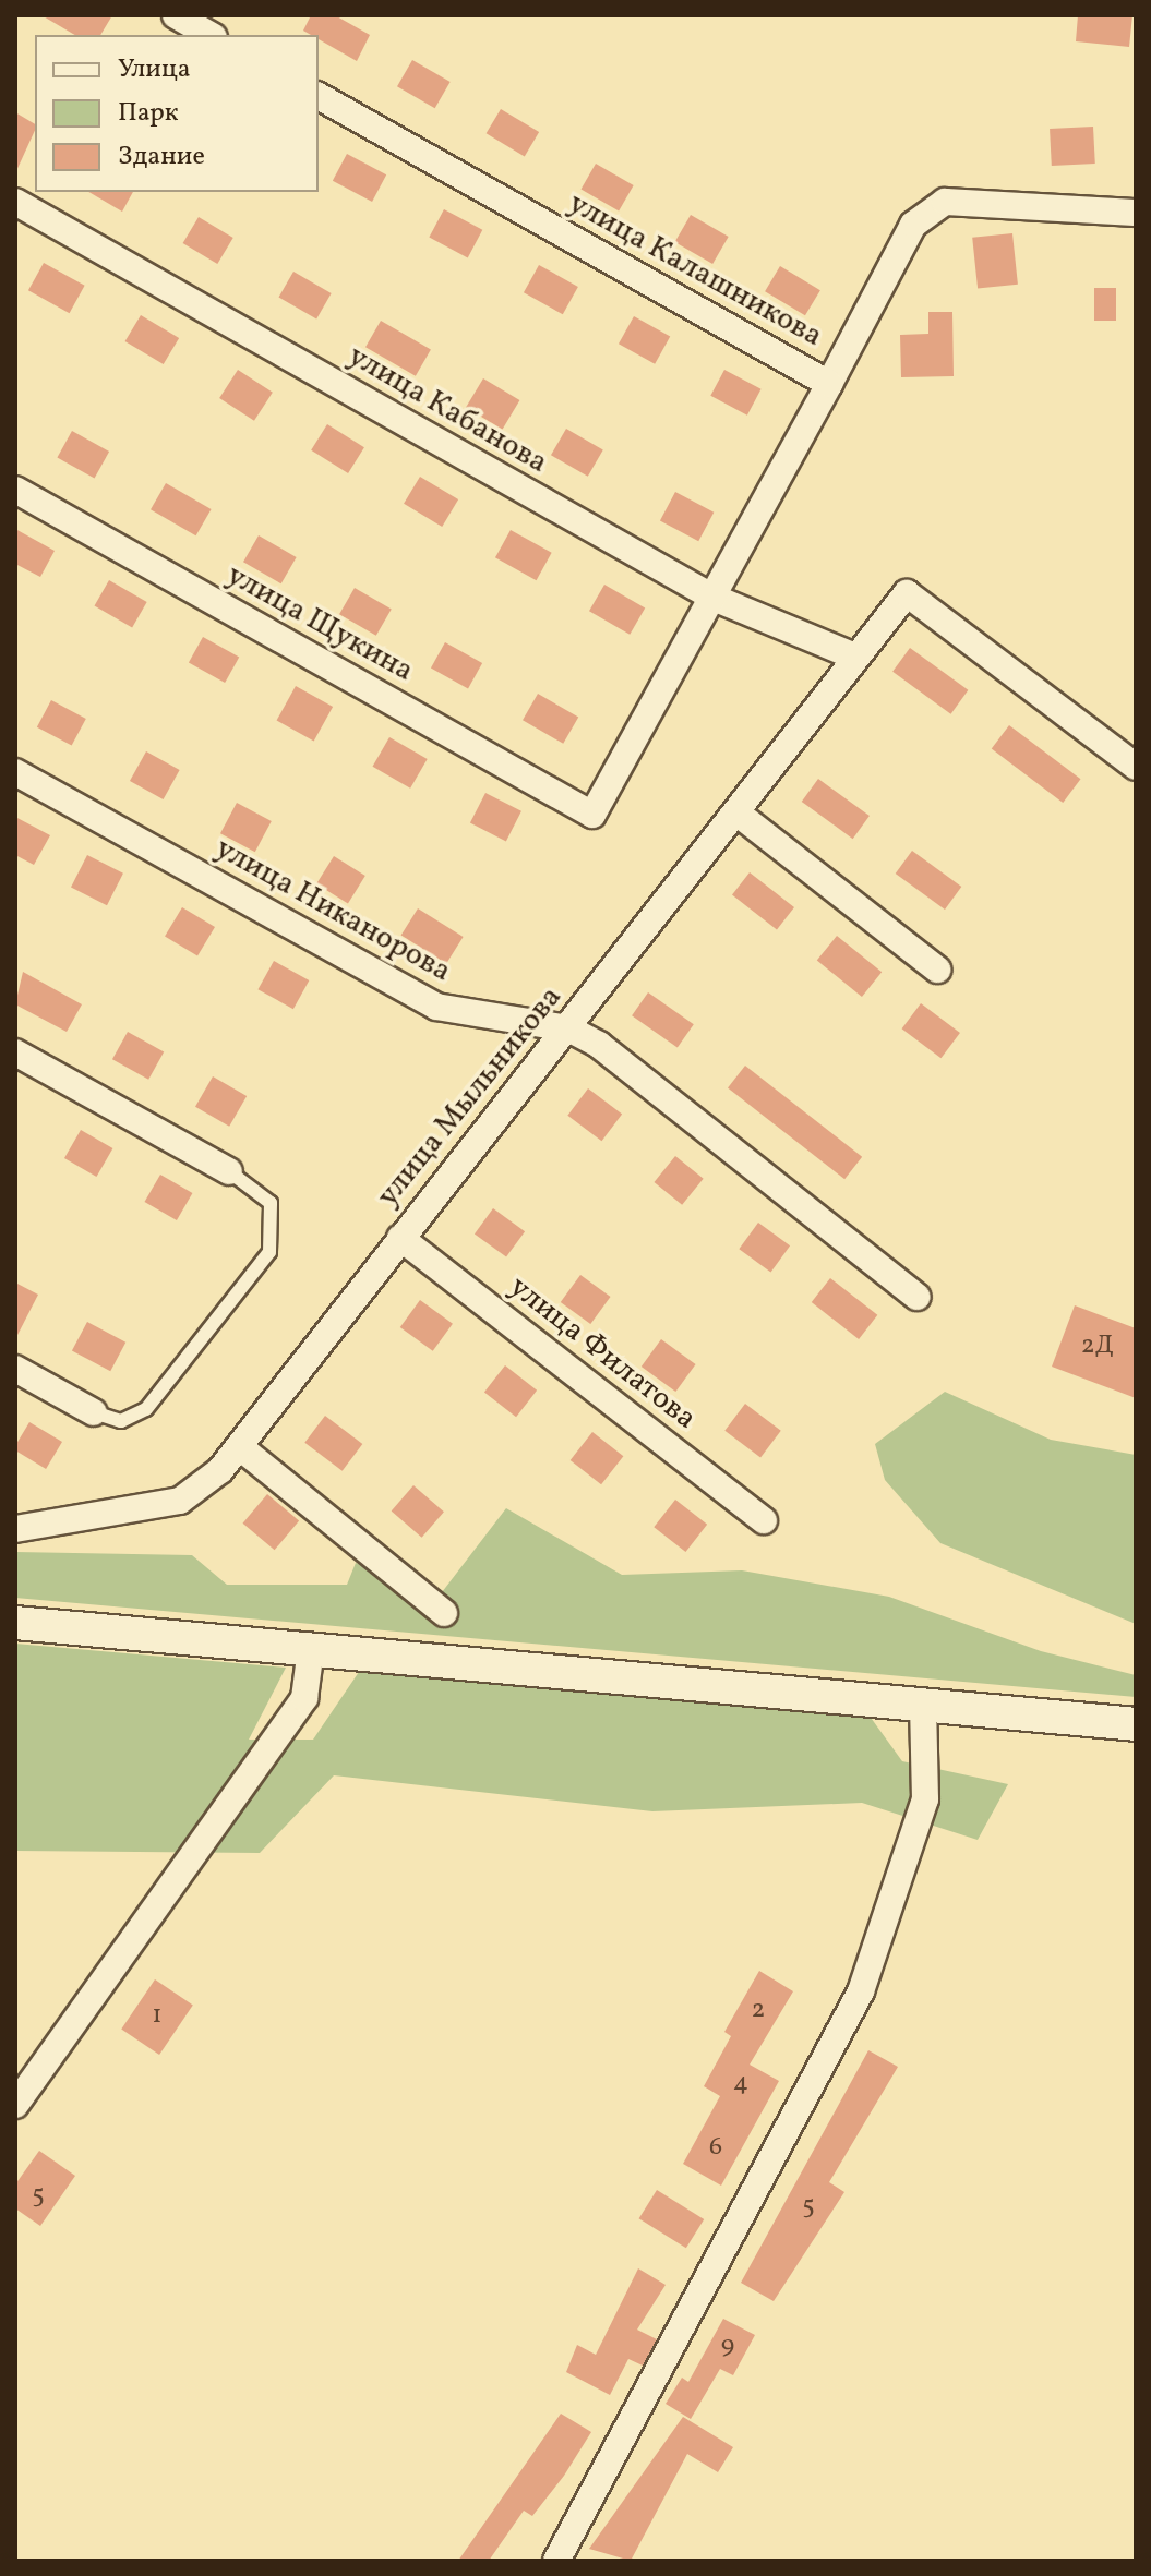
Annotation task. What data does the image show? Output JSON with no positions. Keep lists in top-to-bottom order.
{
  "streets": {
    "street": [
      "улица Калашникова",
      "улица Кабанова",
      "улица Щукина",
      "улица Никанорова",
      "улица Мыльникова",
      "улица Филатова"
    ]
  },
  "crossings": [
    ["улица Калашникова", "улица Кабанова"],
    ["улица Калашникова", "улица Щукина"],
    ["улица Кабанова", "улица Мыльникова"],
    ["улица Никанорова", "улица Мыльникова"],
    ["улица Мыльникова", "улица Филатова"]
  ],
  "house_numbers": [
    "2Д",
    "2",
    "1",
    "4",
    "6",
    "5",
    "5",
    "9"
  ],
  "legend": ["Улица", "Парк", "Здание"]
}
